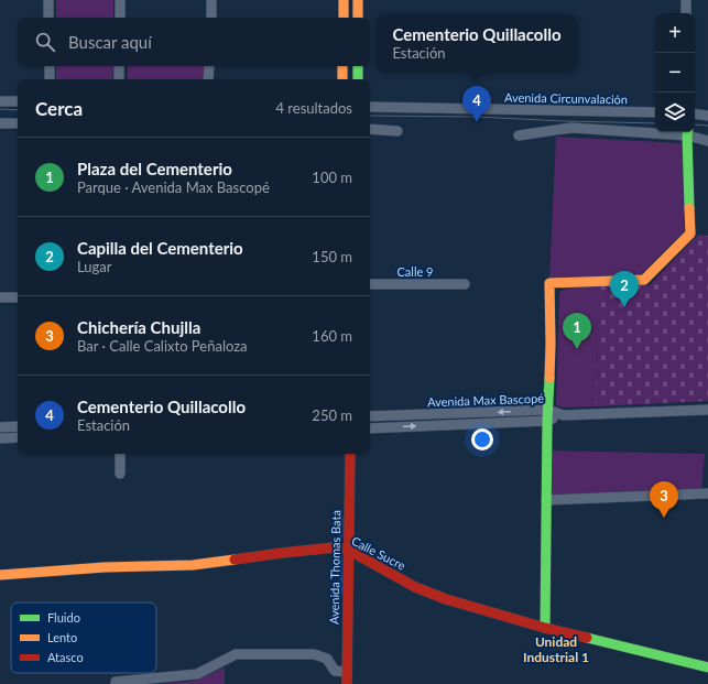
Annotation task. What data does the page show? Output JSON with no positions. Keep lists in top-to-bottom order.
{
  "streets": {
    "main road": ["Calle Sucre", "Avenida Thomas Bata"],
    "street": ["Avenida Circunvalación", "Calle 9", "Avenida Max Bascopé"]
  },
  "crossings": [
    ["Calle Sucre", "Avenida Thomas Bata"]
  ],
  "districts": ["Unidad Industrial 1"],
  "legend": ["Fluido", "Lento", "Atasco"],
  "page": {
    "map_buttons": ["+", "−"],
    "popup": ["Cementerio Quillacollo", "Estación"],
    "search": "Buscar aquí",
    "heading": ["Cerca", "4 resultados"],
    "pins": [
      "4",
      "2",
      "1",
      "3"
    ],
    "list": [
      {
        "mark": "1",
        "name": "Plaza del Cementerio",
        "note": "Parque · Avenida Max Bascopé",
        "value": "100 m"
      },
      {
        "mark": "2",
        "name": "Capilla del Cementerio",
        "note": "Lugar",
        "value": "150 m"
      },
      {
        "mark": "3",
        "name": "Chichería Chujlla",
        "note": "Bar · Calle Calixto Peñaloza",
        "value": "160 m"
      },
      {
        "mark": "4",
        "name": "Cementerio Quillacollo",
        "note": "Estación",
        "value": "250 m"
      }
    ]
  }
}
